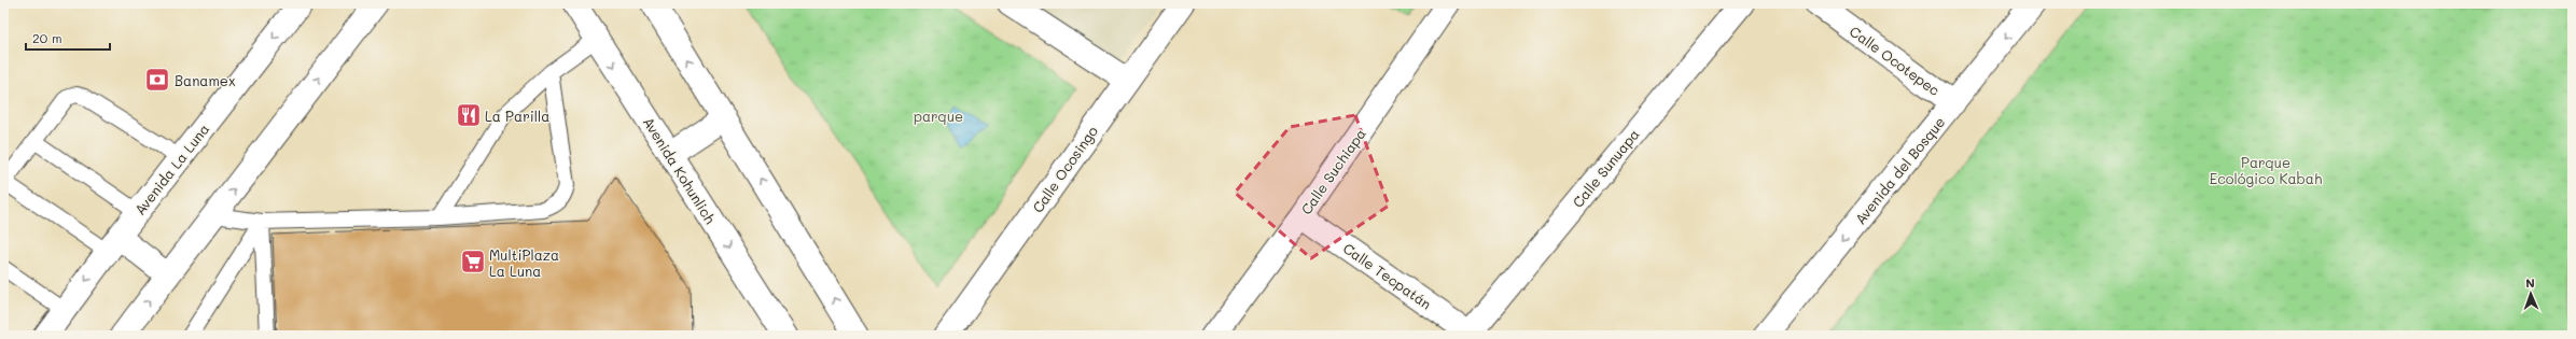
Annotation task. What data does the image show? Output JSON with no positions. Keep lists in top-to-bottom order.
{
  "streets": {
    "street": [
      "Calle Ocotepec",
      "Calle Sunuapa",
      "Avenida La Luna",
      "Calle Ocosingo",
      "Avenida Kohunlich",
      "Avenida del Bosque",
      "Calle Suchiapa",
      "Calle Tecpatán"
    ]
  },
  "crossings": [
    ["Calle Ocotepec", "Avenida del Bosque"],
    ["Calle Sunuapa", "Calle Tecpatán"],
    ["Calle Suchiapa", "Calle Tecpatán"]
  ],
  "one_way": ["Avenida del Bosque"],
  "parks": ["parque", "Parque Ecológico Kabah"],
  "places": {
    "bank": ["Banamex"],
    "restaurant": ["La Parilla"],
    "supermarket": ["MultiPlaza La Luna"]
  },
  "scale_bar": "20 m",
  "north": "top"
}
